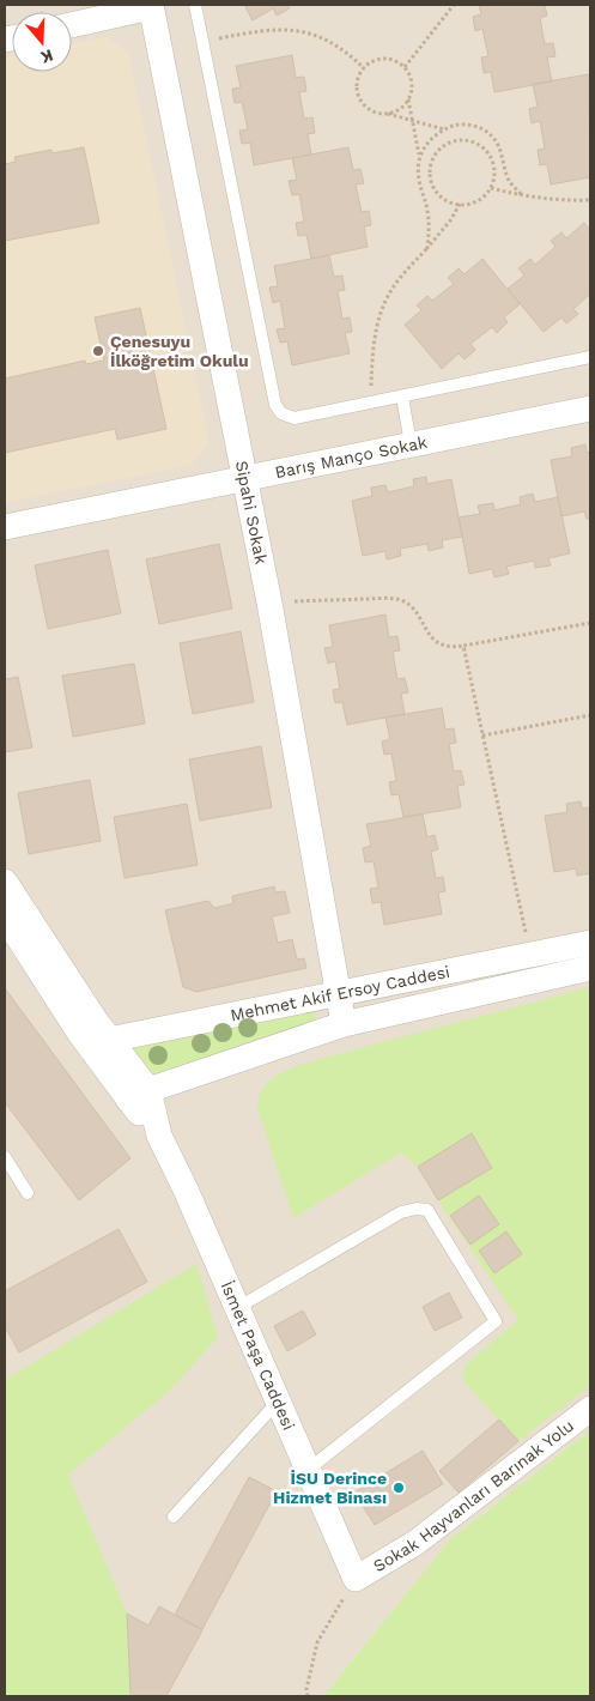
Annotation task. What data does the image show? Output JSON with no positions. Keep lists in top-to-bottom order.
{
  "streets": {
    "street": [
      "Barış Manço Sokak",
      "Sipahi Sokak",
      "Mehmet Akif Ersoy Caddesi",
      "İsmet Paşa Caddesi",
      "Sokak Hayvanları Barınak Yolu"
    ]
  },
  "crossings": [
    ["Barış Manço Sokak", "Sipahi Sokak"],
    ["Sipahi Sokak", "Mehmet Akif Ersoy Caddesi"],
    ["Mehmet Akif Ersoy Caddesi", "İsmet Paşa Caddesi"],
    ["İsmet Paşa Caddesi", "Sokak Hayvanları Barınak Yolu"]
  ],
  "places": ["Çenesuyu İlköğretim Okulu", "İSU Derince Hizmet Binası"],
  "north": "bottom"
}
